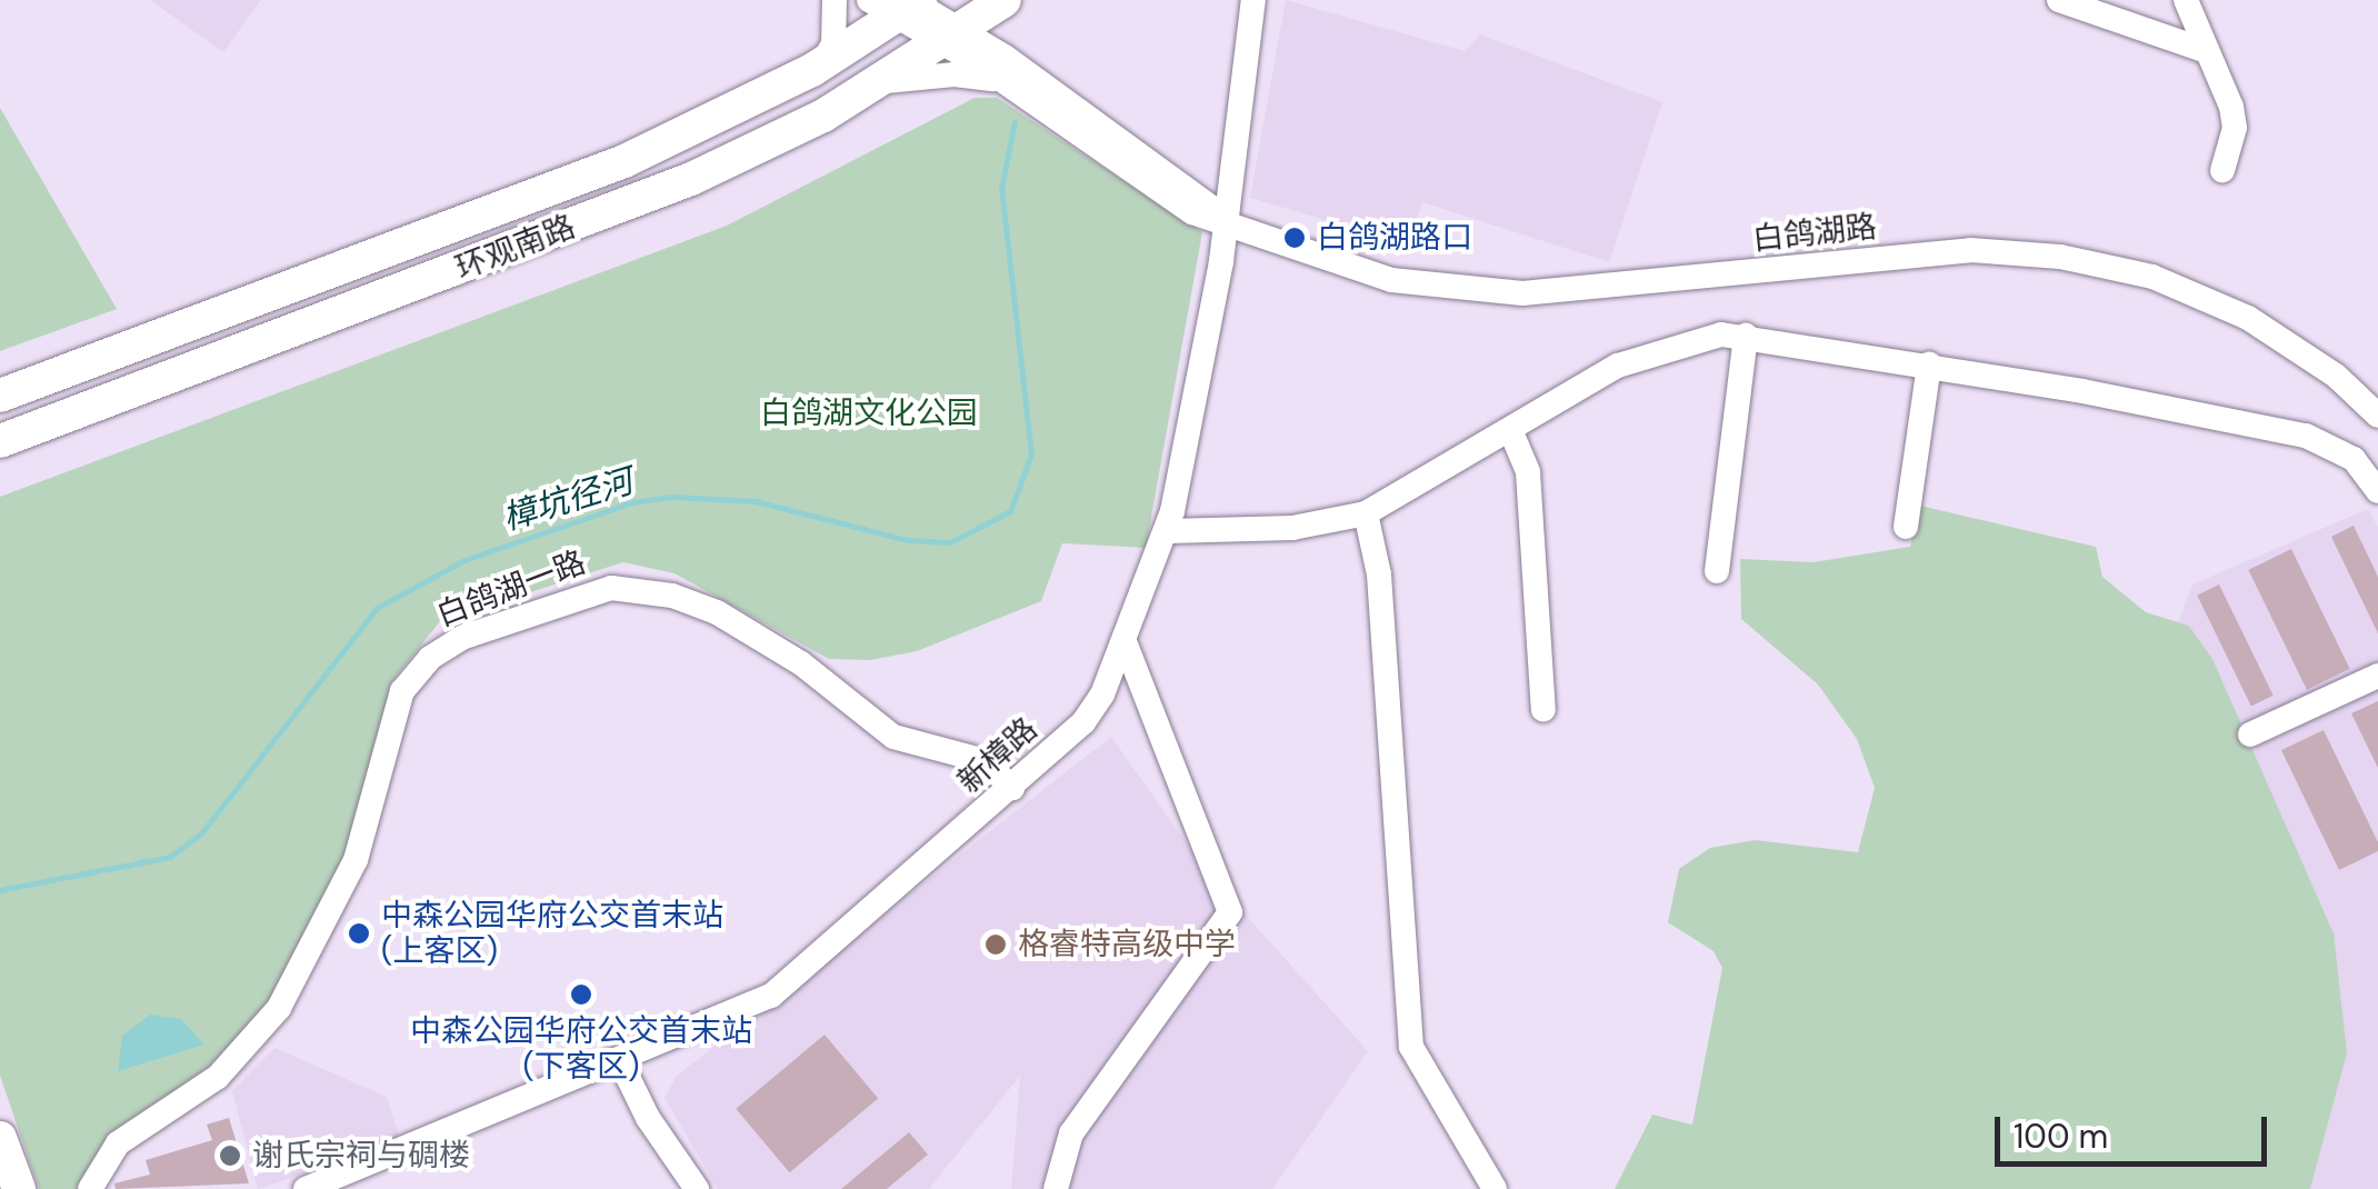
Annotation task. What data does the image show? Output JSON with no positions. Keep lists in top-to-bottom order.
{
  "streets": {
    "main road": ["环观南路"],
    "street": ["白鸽湖路", "白鸽湖一路", "新樟路"]
  },
  "crossings": [
    ["白鸽湖路", "环观南路"],
    ["白鸽湖路", "新樟路"],
    ["白鸽湖一路", "新樟路"]
  ],
  "water": ["樟坑径河"],
  "parks": ["白鸽湖文化公园"],
  "places": [
    "白鸽湖路口",
    "中森公园华府公交首末站 (上客区)",
    "格睿特高级中学",
    "中森公园华府公交首末站 (下客区)",
    "谢氏宗祠与碉楼"
  ],
  "scale_bar": "100 m"
}
